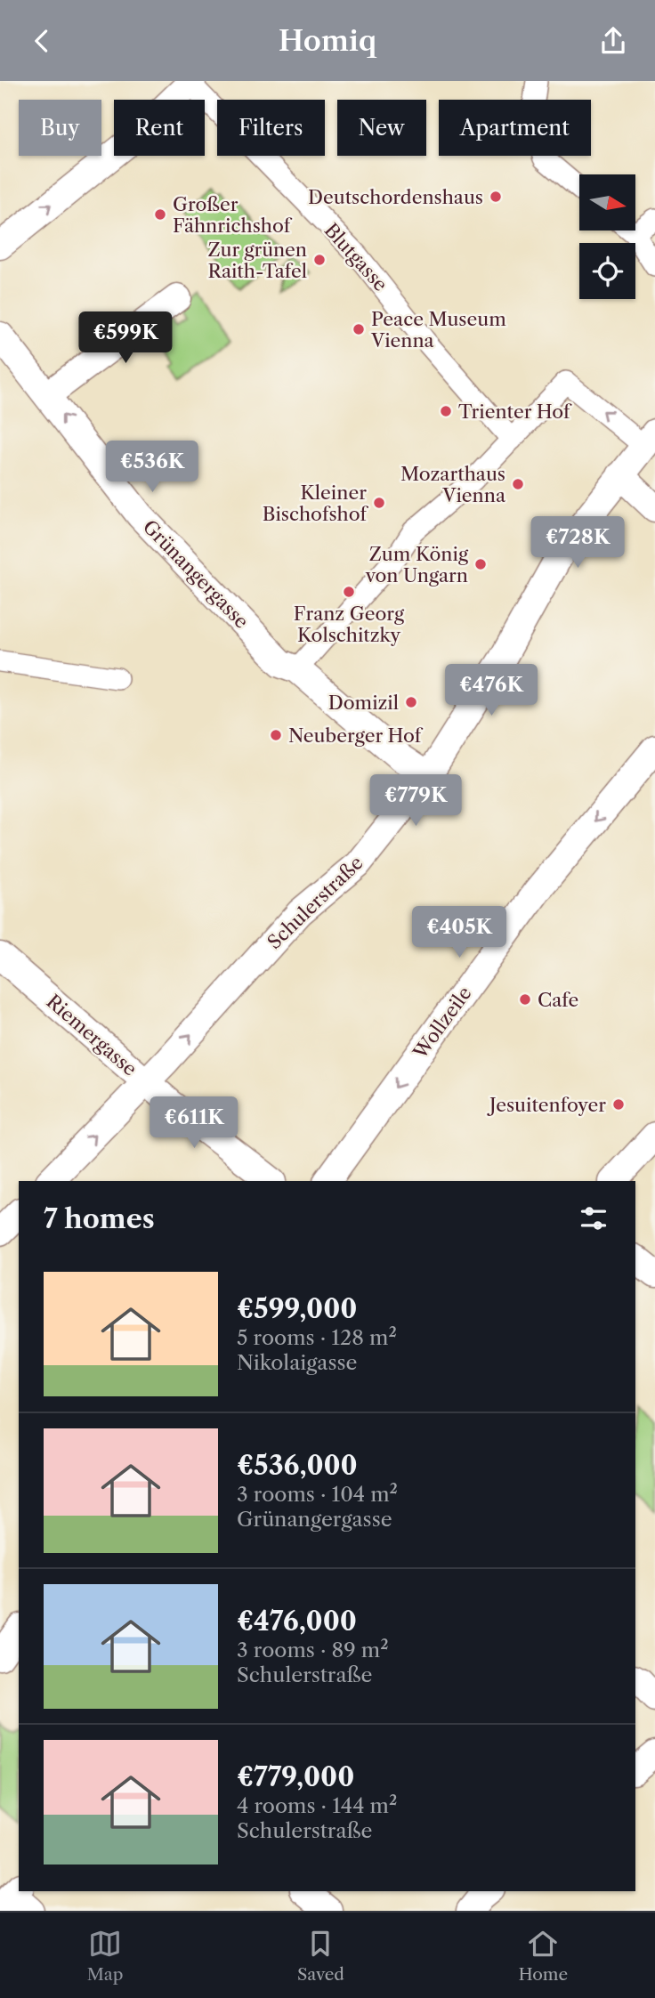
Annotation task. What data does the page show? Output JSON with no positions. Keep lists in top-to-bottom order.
{
  "streets": {
    "street": [
      "Blutgasse",
      "Grünangergasse",
      "Schulerstraße",
      "Wollzeile",
      "Riemergasse"
    ]
  },
  "crossings": [
    ["Grünangergasse", "Schulerstraße"],
    ["Schulerstraße", "Riemergasse"]
  ],
  "one_way": ["Grünangergasse", "Schulerstraße", "Wollzeile"],
  "places": [
    "Deutschordenshaus",
    "Großer Fähnrichshof",
    "Zur grünen Raith-Tafel",
    "Peace Museum Vienna",
    "Trienter Hof",
    "Mozarthaus Vienna",
    "Kleiner Bischofshof",
    "Zum König von Ungarn",
    "Franz Georg Kolschitzky",
    "Domizil",
    "Neuberger Hof",
    "Cafe",
    "Jesuitenfoyer"
  ],
  "north": "right",
  "page": {
    "header": "Homiq",
    "chip": [
      "Buy",
      "Rent",
      "Filters",
      "New",
      "Apartment"
    ],
    "price": [
      "€599K",
      "€536K",
      "€728K",
      "€476K",
      "€779K",
      "€405K",
      "€611K"
    ],
    "heading": "7 homes",
    "list": [
      {
        "name": "€599,000",
        "note": "5 rooms · 128 m² · Nikolaigasse"
      },
      {
        "name": "€536,000",
        "note": "3 rooms · 104 m² · Grünangergasse"
      },
      {
        "name": "€476,000",
        "note": "3 rooms · 89 m² · Schulerstraße"
      },
      {
        "name": "€779,000",
        "note": "4 rooms · 144 m² · Schulerstraße"
      }
    ],
    "tabs": ["Map", "Saved", "Home"]
  }
}
